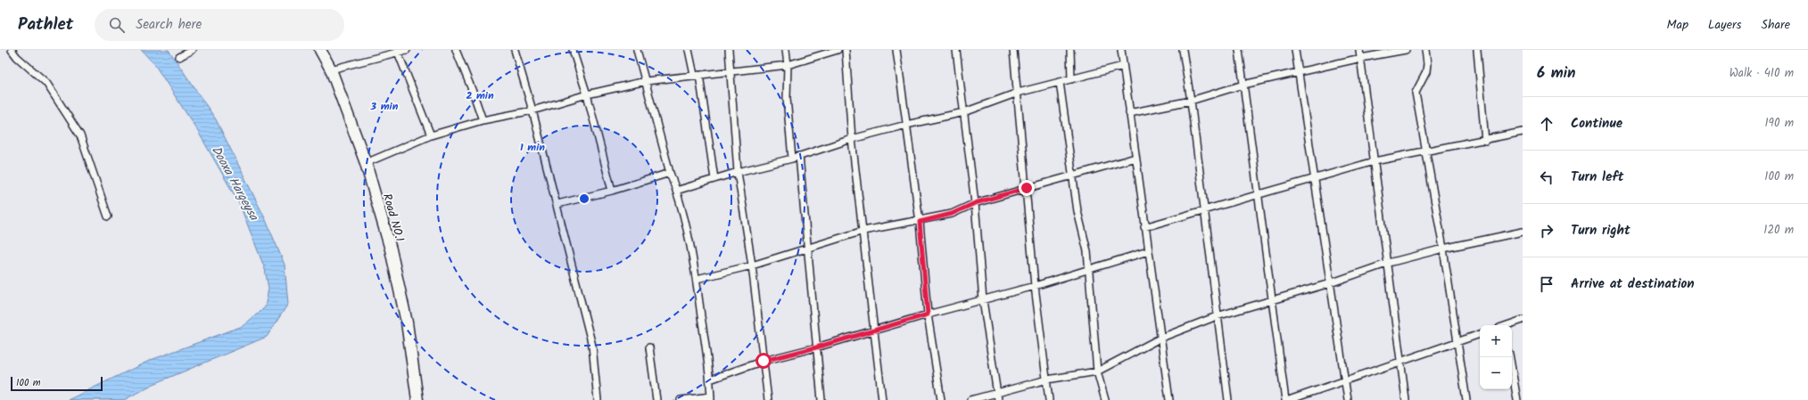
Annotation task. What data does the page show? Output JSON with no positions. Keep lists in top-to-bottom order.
{
  "streets": {
    "highway": ["Road NO.1"]
  },
  "water": ["Dooxa Hargeysa"],
  "scale_bar": "100 m",
  "page": {
    "header": "Pathlet",
    "search": "Search here",
    "nav": ["Map", "Layers", "Share"],
    "heading": ["6 min", "Walk · 410 m"],
    "list": [
      ["Continue", "190 m"],
      ["Turn left", "100 m"],
      ["Turn right", "120 m"],
      "Arrive at destination"
    ],
    "map_buttons": ["+", "−"],
    "scale": "100 m"
  },
  "rings": ["2 min", "3 min", "1 min"]
}
